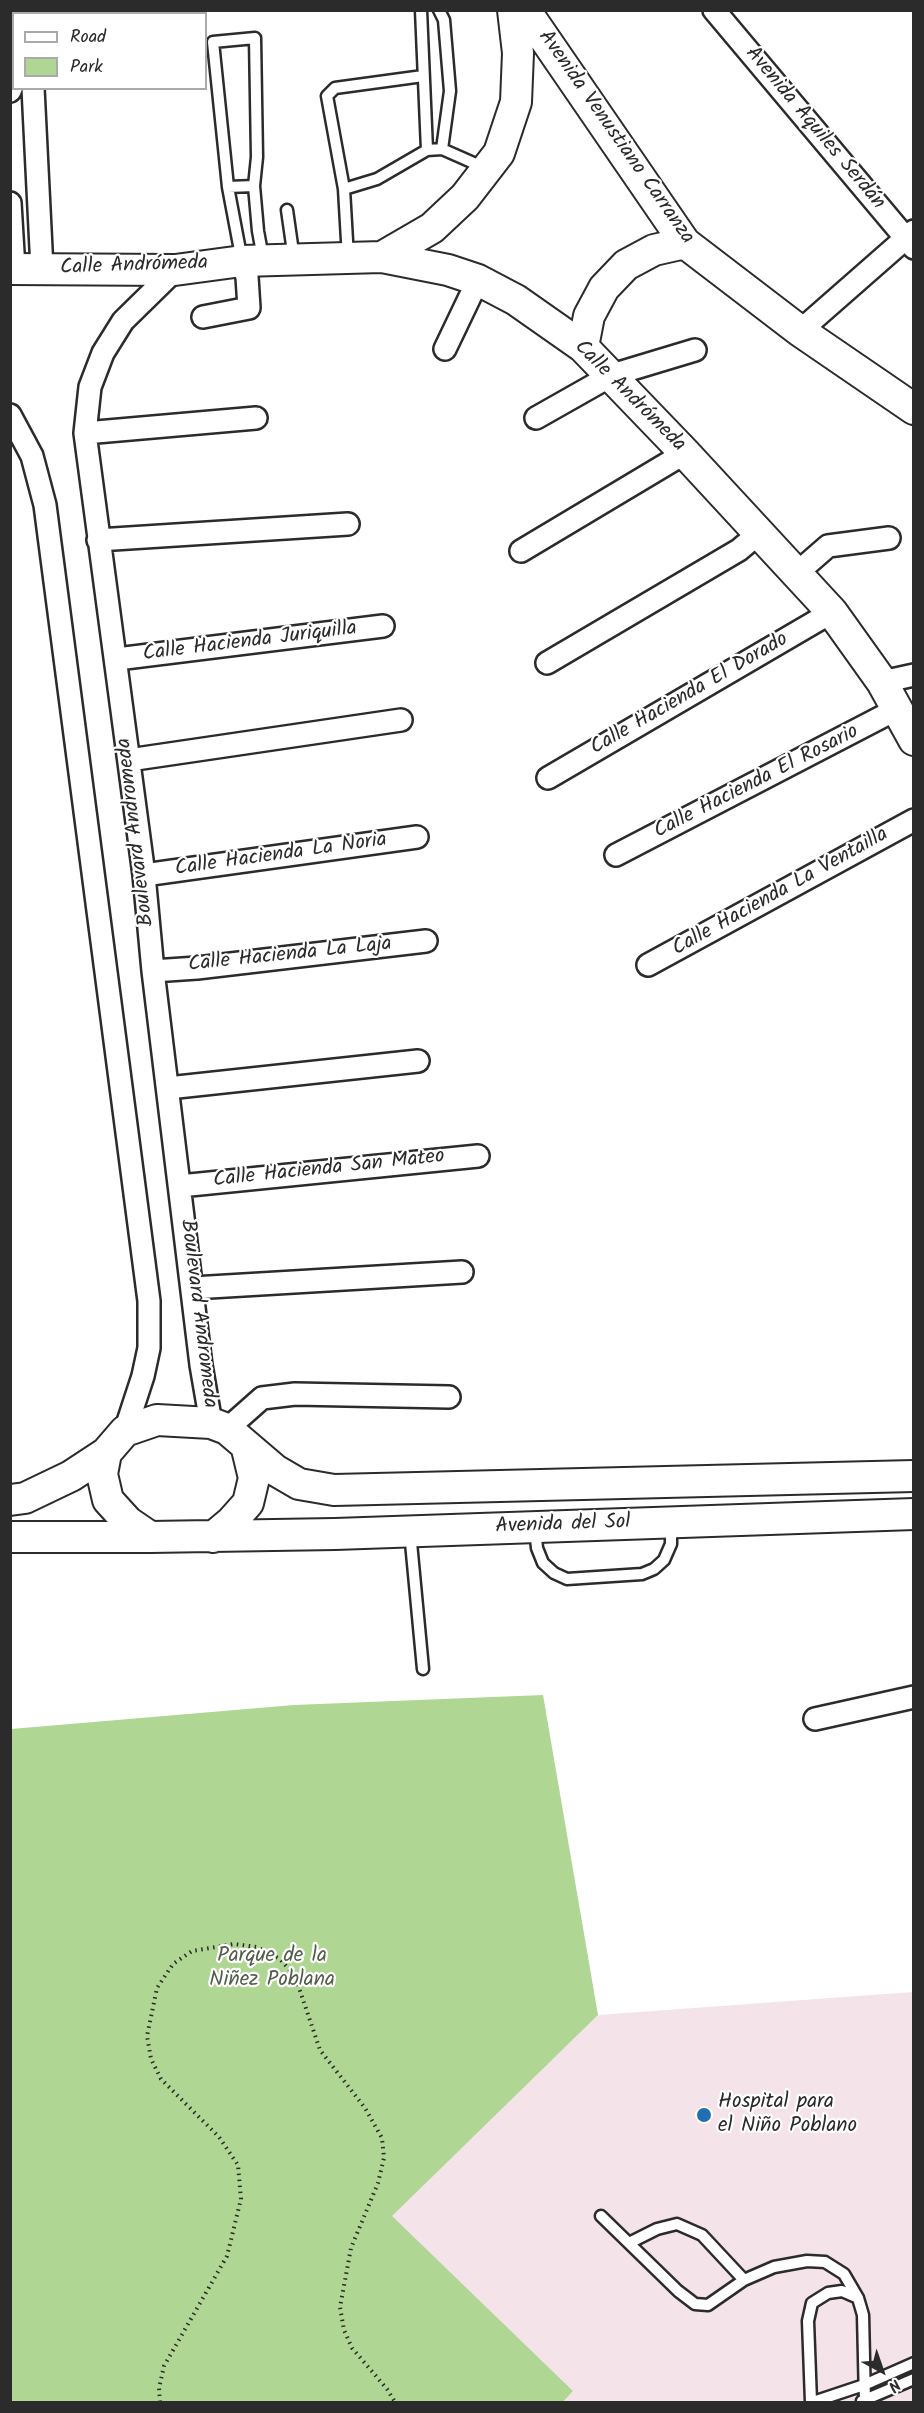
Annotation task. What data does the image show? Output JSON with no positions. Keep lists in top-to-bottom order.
{
  "streets": {
    "main road": ["Avenida Venustiano Carranza", "Calle Andrómeda", "Avenida del Sol"],
    "street": [
      "Avenida Aquiles Serdán",
      "Calle Hacienda Juriquilla",
      "Calle Hacienda El Dorado",
      "Calle Hacienda El Rosario",
      "Boulevard Andromeda",
      "Calle Hacienda La Noria",
      "Calle Hacienda La Ventailla",
      "Calle Hacienda La Laja",
      "Calle Hacienda San Mateo"
    ]
  },
  "crossings": [
    ["Calle Andrómeda", "Calle Hacienda El Dorado"],
    ["Calle Andrómeda", "Calle Hacienda El Rosario"],
    ["Calle Andrómeda", "Boulevard Andromeda"],
    ["Calle Hacienda Juriquilla", "Boulevard Andromeda"],
    ["Boulevard Andromeda", "Calle Hacienda La Noria"],
    ["Boulevard Andromeda", "Calle Hacienda La Laja"],
    ["Boulevard Andromeda", "Calle Hacienda San Mateo"],
    ["Boulevard Andromeda", "Avenida del Sol"]
  ],
  "parks": ["Parque de la Niñez Poblana"],
  "places": ["Hospital para el Niño Poblano"],
  "legend": ["Road", "Park"],
  "north": "bottom right"
}
